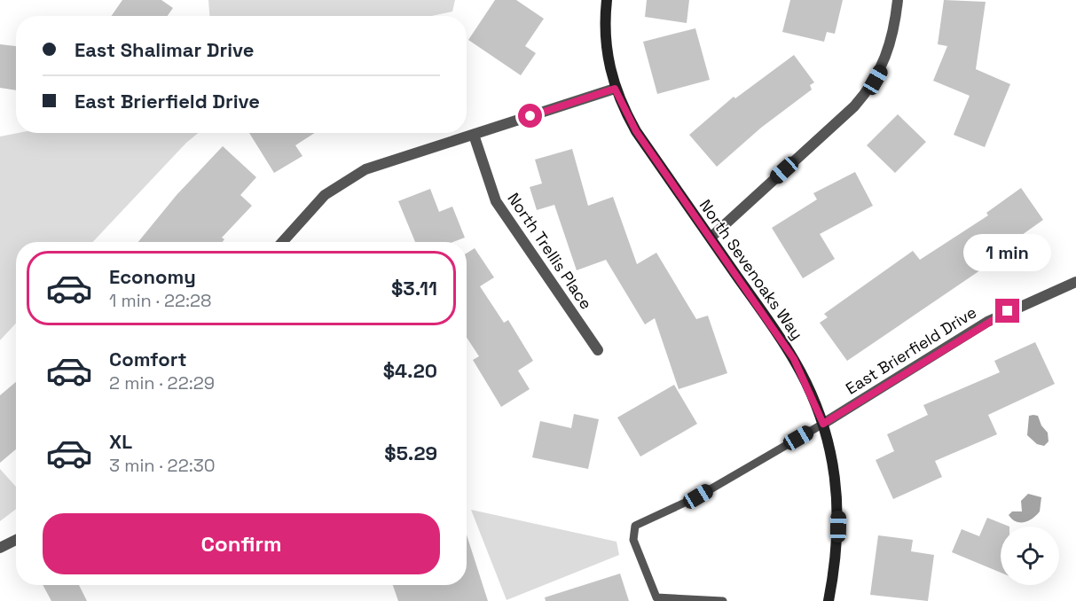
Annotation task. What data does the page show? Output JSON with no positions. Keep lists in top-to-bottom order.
{
  "streets": {
    "street": ["North Trellis Place", "North Sevenoaks Way", "East Brierfield Drive"]
  },
  "crossings": [
    ["North Sevenoaks Way", "East Brierfield Drive"]
  ],
  "page": {
    "banner": ["East Shalimar Drive", "East Brierfield Drive"],
    "bubble": "1 min",
    "list": [
      {
        "name": "Economy",
        "note": "1 min · 22:28",
        "value": "$3.11"
      },
      {
        "name": "Comfort",
        "note": "2 min · 22:29",
        "value": "$4.20"
      },
      {
        "name": "XL",
        "note": "3 min · 22:30",
        "value": "$5.29"
      }
    ],
    "buttons": "Confirm"
  }
}
